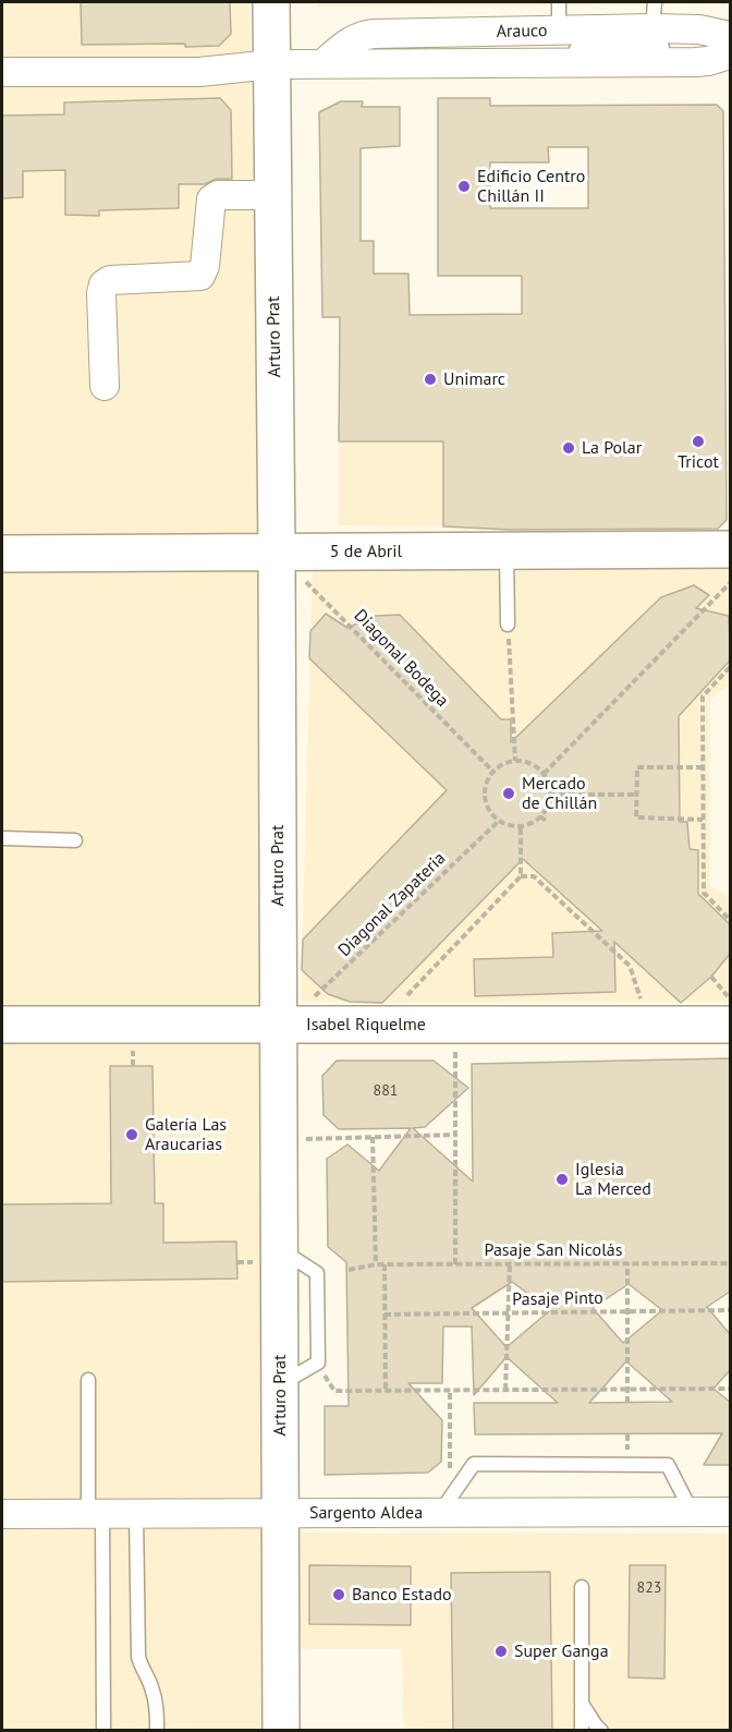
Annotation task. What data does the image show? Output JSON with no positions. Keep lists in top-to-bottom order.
{
  "streets": {
    "street": [
      "Arauco",
      "Arturo Prat",
      "5 de Abril",
      "Isabel Riquelme",
      "Sargento Aldea"
    ],
    "path": [
      "Diagonal Bodega",
      "Diagonal Zapateria",
      "Pasaje San Nicolás",
      "Pasaje Pinto"
    ]
  },
  "crossings": [
    ["Arauco", "Arturo Prat"],
    ["Arturo Prat", "5 de Abril"],
    ["Arturo Prat", "Isabel Riquelme"],
    ["Arturo Prat", "Sargento Aldea"],
    ["Diagonal Bodega", "Diagonal Zapateria"]
  ],
  "places": [
    "Edificio Centro Chillán II",
    "Unimarc",
    "Tricot",
    "La Polar",
    "Mercado de Chillán",
    "Galería Las Araucarias",
    "Iglesia La Merced",
    "Banco Estado",
    "Super Ganga"
  ],
  "house_numbers": ["881", "823"]
}
